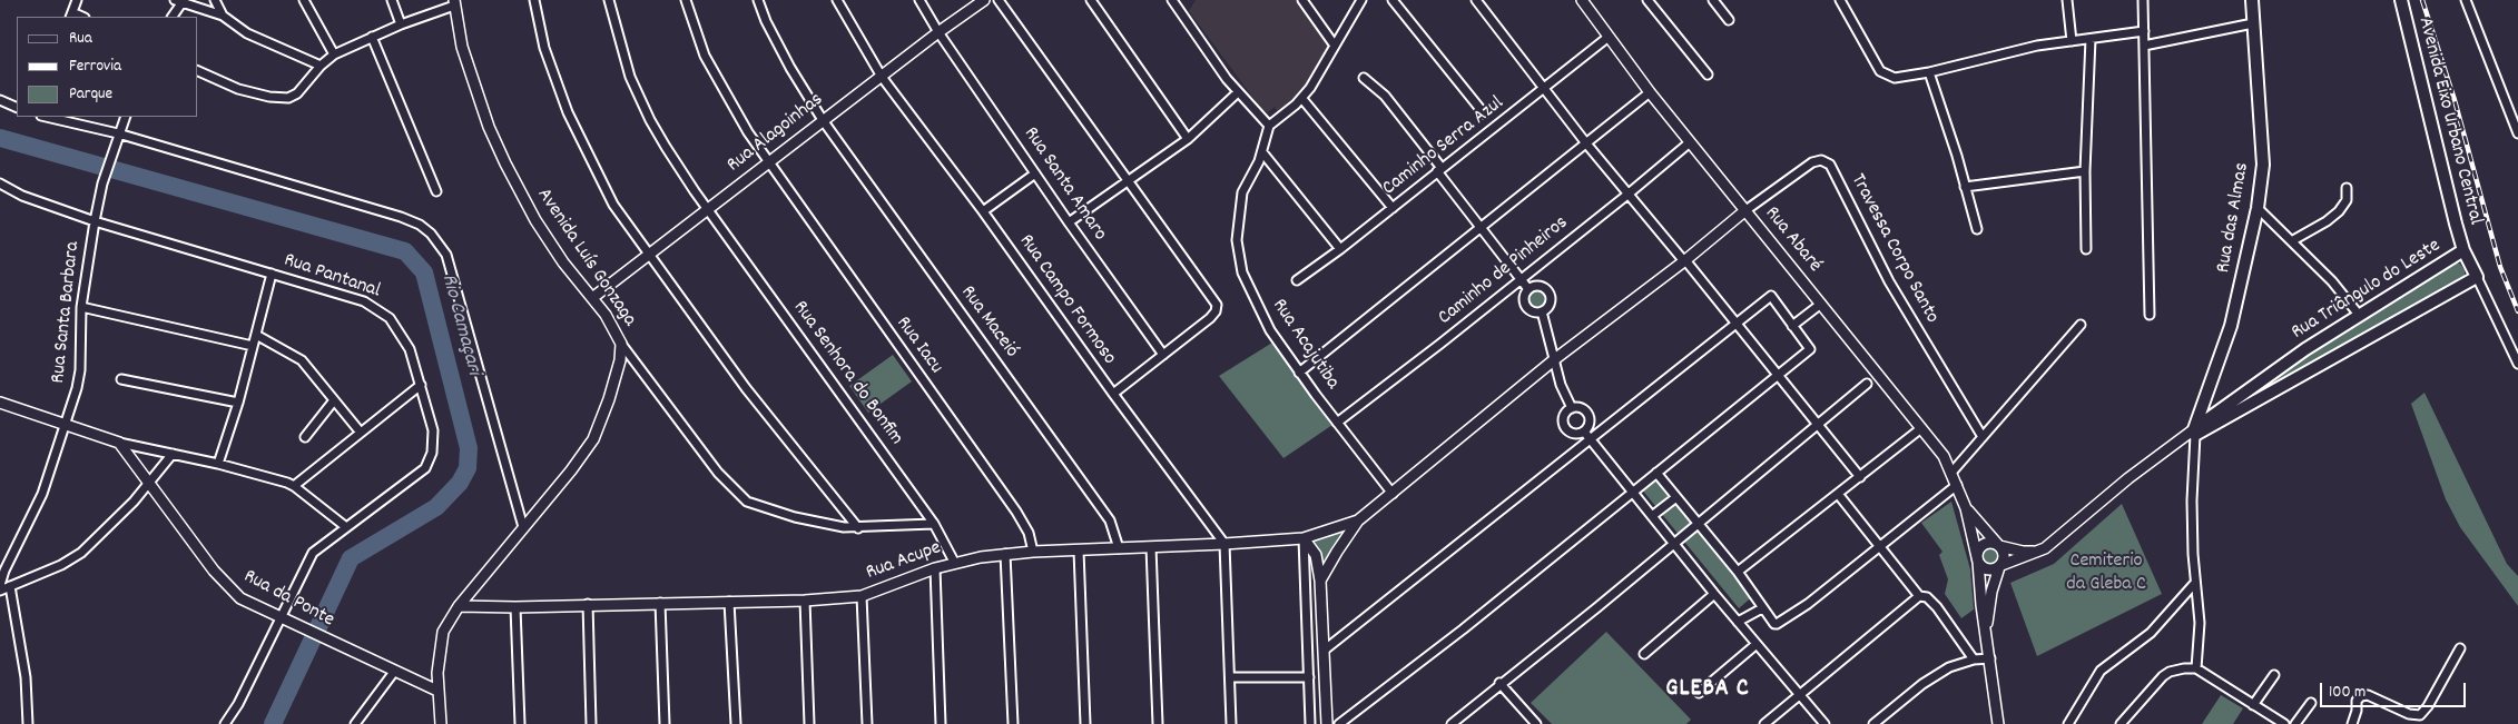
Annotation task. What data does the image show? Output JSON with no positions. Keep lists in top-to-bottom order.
{
  "streets": {
    "main road": ["Avenida Eixo Urbano Central", "Rua das Almas", "Rua Triângulo do Leste"],
    "street": [
      "Rua Alagoinhas",
      "Caminho Serra Azul",
      "Rua Santa Amaro",
      "Rua Abaré",
      "Travessa Corpo Santo",
      "Avenida Luís Gonzaga",
      "Caminho de Pinheiros",
      "Rua Pantanal",
      "Rua Campo Formoso",
      "Rua Santa Barbara",
      "Rua Maceió",
      "Rua Acajutiba",
      "Rua Iacu",
      "Rua Senhora do Bonfim",
      "Rua Acupe",
      "Rua da Ponte"
    ]
  },
  "crossings": [
    ["Avenida Eixo Urbano Central", "Rua Triângulo do Leste"],
    ["Rua Alagoinhas", "Rua Santa Amaro"],
    ["Rua Alagoinhas", "Avenida Luís Gonzaga"],
    ["Rua Alagoinhas", "Rua Campo Formoso"],
    ["Rua Alagoinhas", "Rua Maceió"],
    ["Rua Alagoinhas", "Rua Iacu"],
    ["Rua Alagoinhas", "Rua Senhora do Bonfim"],
    ["Caminho Serra Azul", "Rua Abaré"],
    ["Rua das Almas", "Rua Triângulo do Leste"],
    ["Rua Abaré", "Travessa Corpo Santo"],
    ["Rua Abaré", "Caminho de Pinheiros"],
    ["Avenida Luís Gonzaga", "Rua Acupe"],
    ["Avenida Luís Gonzaga", "Rua da Ponte"],
    ["Caminho de Pinheiros", "Rua Acajutiba"],
    ["Rua Pantanal", "Rua Santa Barbara"],
    ["Rua Pantanal", "Rua da Ponte"],
    ["Rua Campo Formoso", "Rua Acupe"],
    ["Rua Maceió", "Rua Acupe"],
    ["Rua Iacu", "Rua Acupe"],
    ["Rua Senhora do Bonfim", "Rua Acupe"]
  ],
  "districts": ["GLEBA C"],
  "water": ["Rio Camaçari"],
  "parks": ["Cemiterio da Gleba C"],
  "legend": ["Rua", "Ferrovia", "Parque"],
  "scale_bar": "100 m"
}
